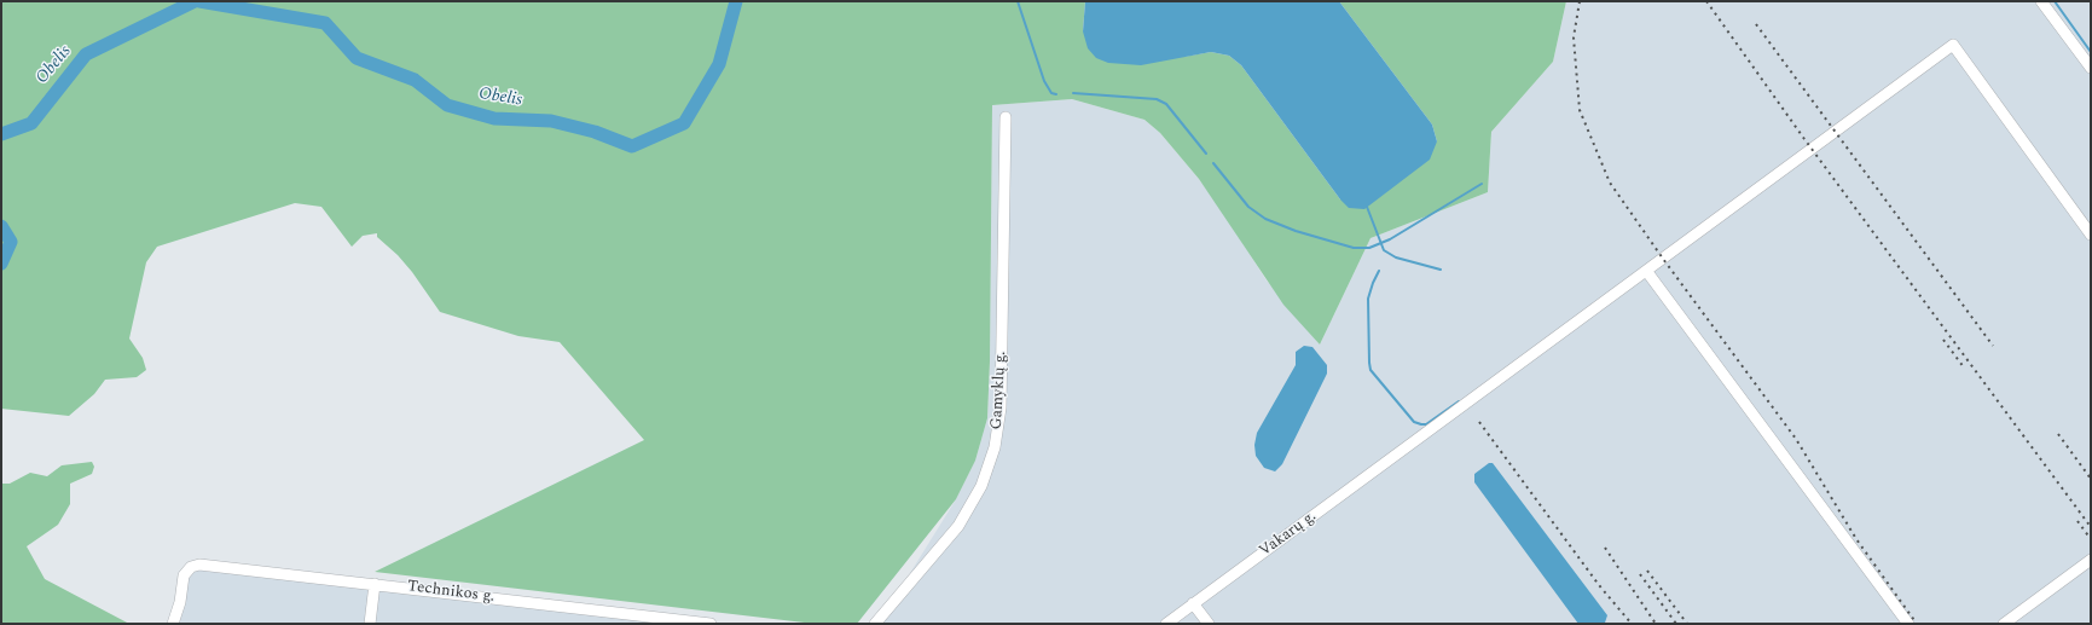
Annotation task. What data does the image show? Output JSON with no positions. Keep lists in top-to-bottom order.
{
  "streets": {
    "street": ["Gamyklų g.", "Vakarų g.", "Technikos g."]
  },
  "water": ["Obelis"]
}
